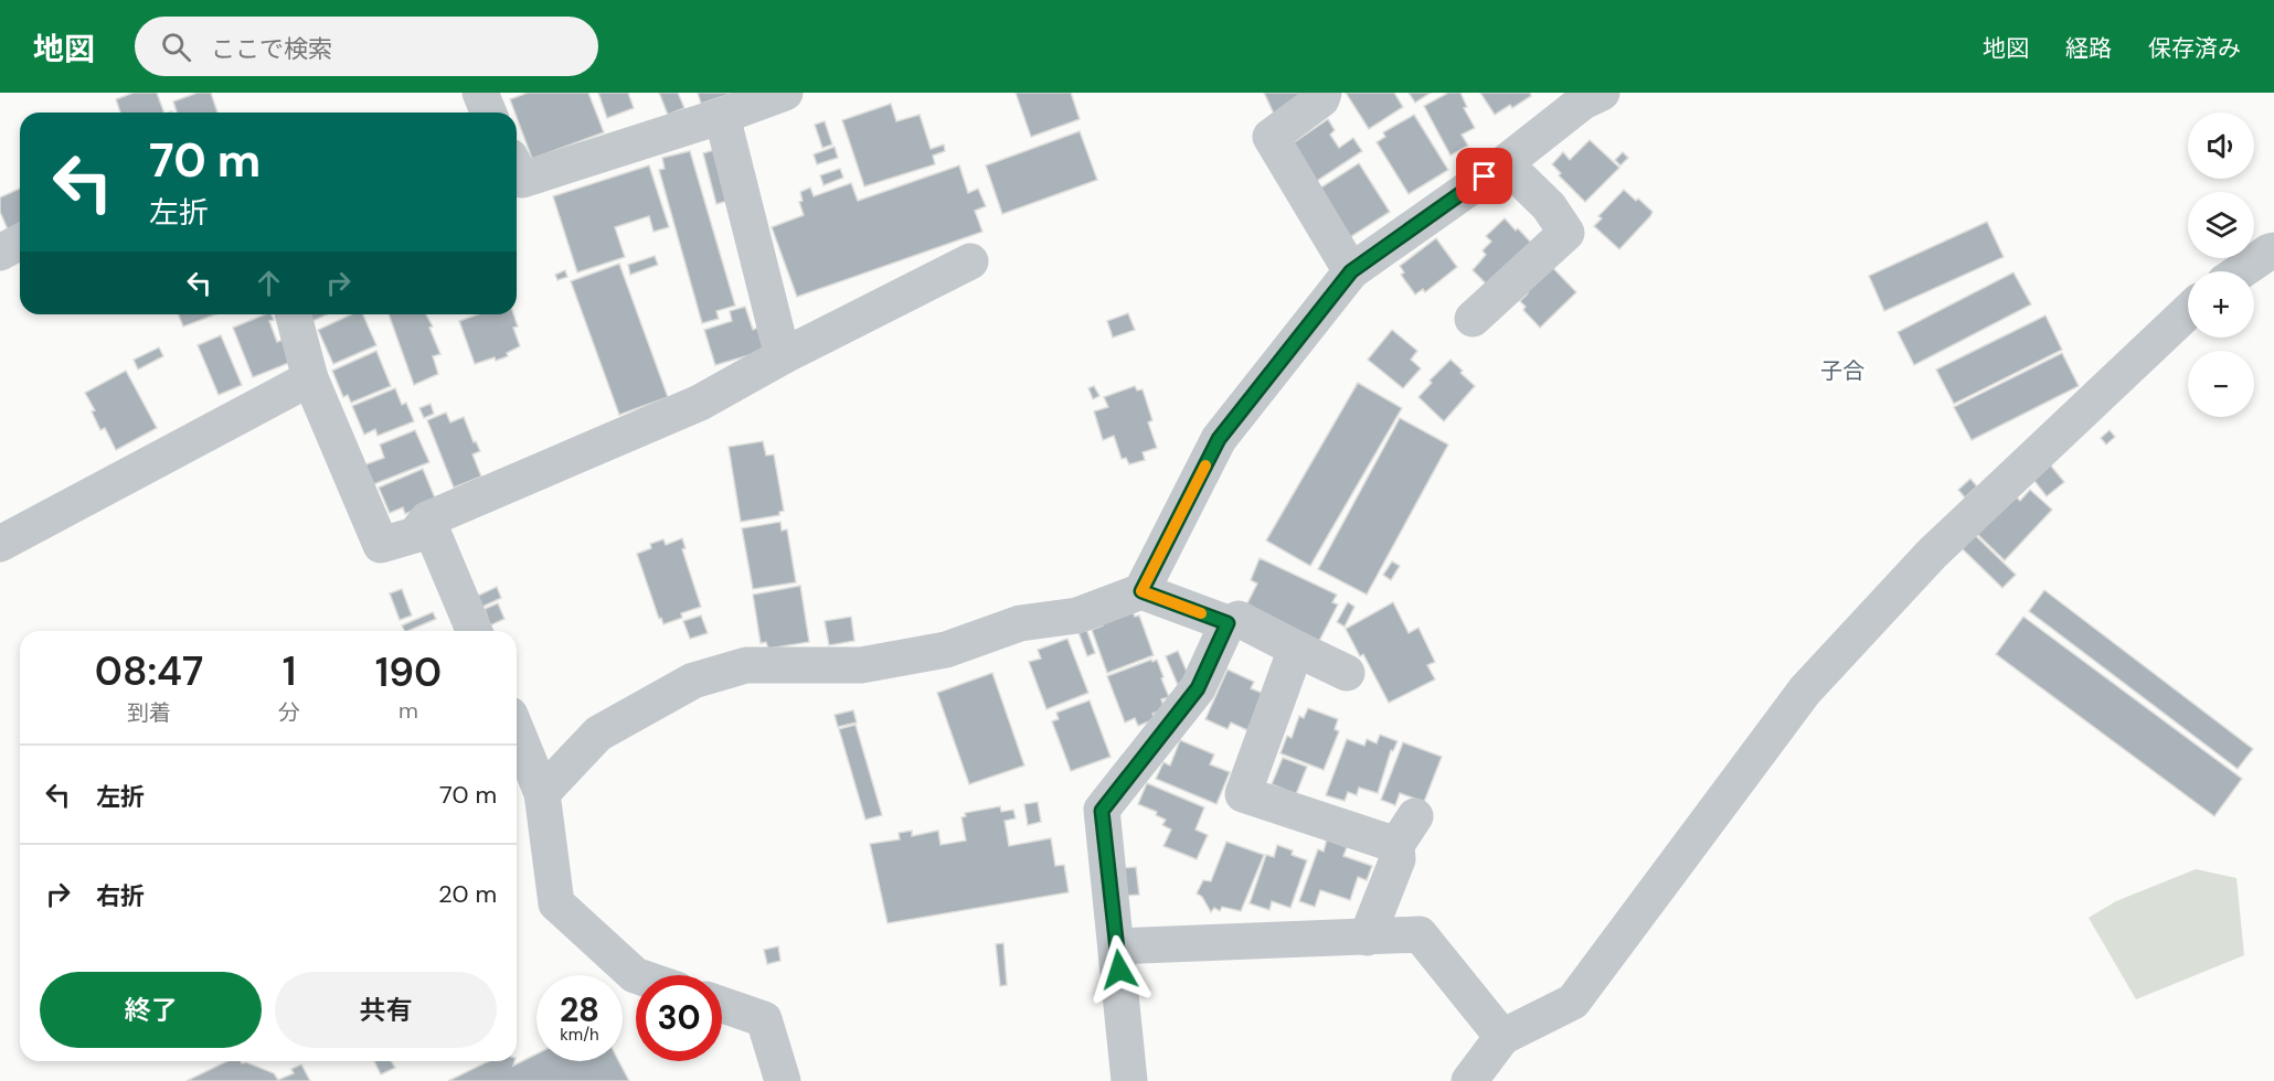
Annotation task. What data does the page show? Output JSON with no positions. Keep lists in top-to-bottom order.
{
  "districts": ["子合"],
  "page": {
    "header": "地図",
    "search": "ここで検索",
    "nav": ["地図", "経路", "保存済み"],
    "map_buttons": ["+", "−"],
    "turn": ["70 m", "左折"],
    "eta": [
      "08:47",
      "到着",
      "1",
      "分",
      "190",
      "m"
    ],
    "list": [
      {
        "name": "左折",
        "value": "70 m"
      },
      {
        "name": "右折",
        "value": "20 m"
      }
    ],
    "buttons": ["終了", "共有"],
    "speed": "28 km/h",
    "limit": "30"
  }
}
